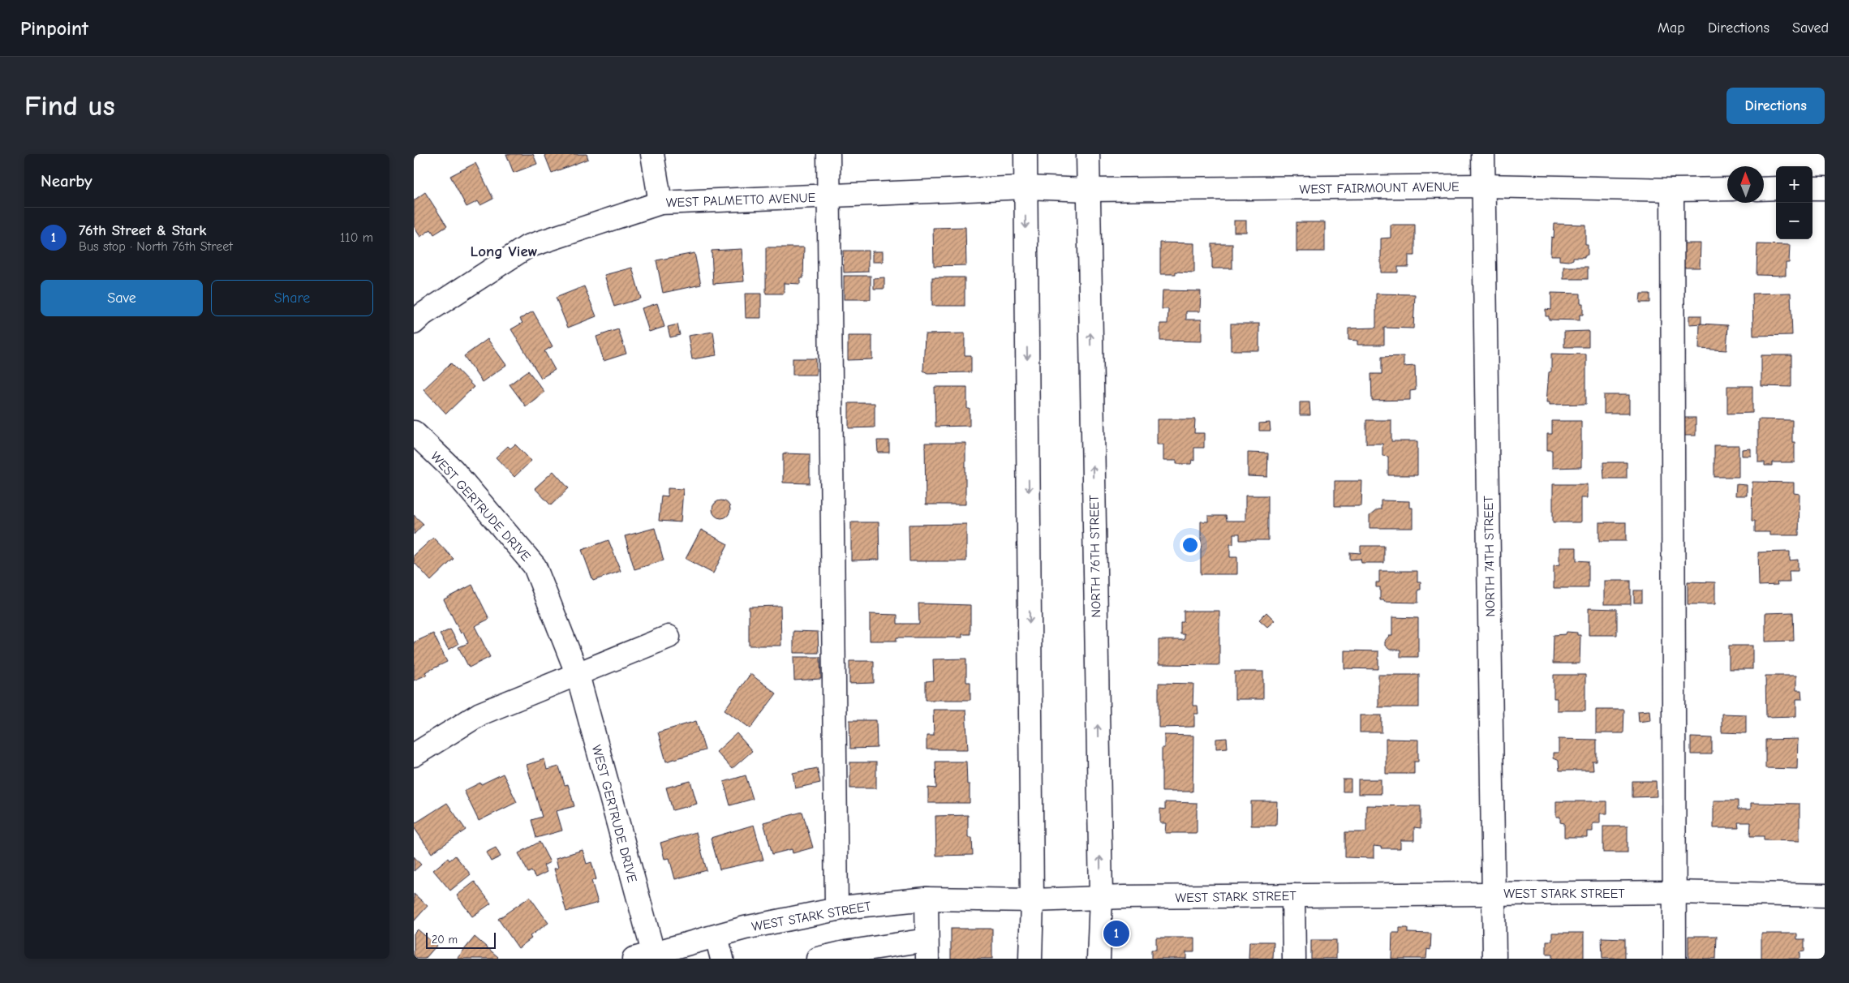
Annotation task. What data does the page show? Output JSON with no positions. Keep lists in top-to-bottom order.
{
  "streets": {
    "street": [
      "WEST FAIRMOUNT AVENUE",
      "WEST PALMETTO AVENUE",
      "WEST GERTRUDE DRIVE",
      "NORTH 76TH STREET",
      "NORTH 74TH STREET",
      "WEST STARK STREET"
    ]
  },
  "crossings": [
    ["WEST FAIRMOUNT AVENUE", "WEST PALMETTO AVENUE"],
    ["WEST FAIRMOUNT AVENUE", "NORTH 76TH STREET"],
    ["WEST FAIRMOUNT AVENUE", "NORTH 74TH STREET"],
    ["WEST GERTRUDE DRIVE", "WEST STARK STREET"],
    ["NORTH 76TH STREET", "WEST STARK STREET"],
    ["NORTH 74TH STREET", "WEST STARK STREET"]
  ],
  "districts": ["Long View"],
  "scale_bar": "20 m",
  "north": "top",
  "page": {
    "header": "Pinpoint",
    "nav": ["Map", "Directions", "Saved"],
    "buttons": [
      "Directions",
      ["Save", "Share"]
    ],
    "title": "Find us",
    "heading": "Nearby",
    "map_buttons": ["+", "−"],
    "list": [
      {
        "mark": "1",
        "name": "76th Street & Stark",
        "note": "Bus stop · North 76th Street",
        "value": "110 m"
      }
    ],
    "pins": "1",
    "scale": "20 m"
  }
}
